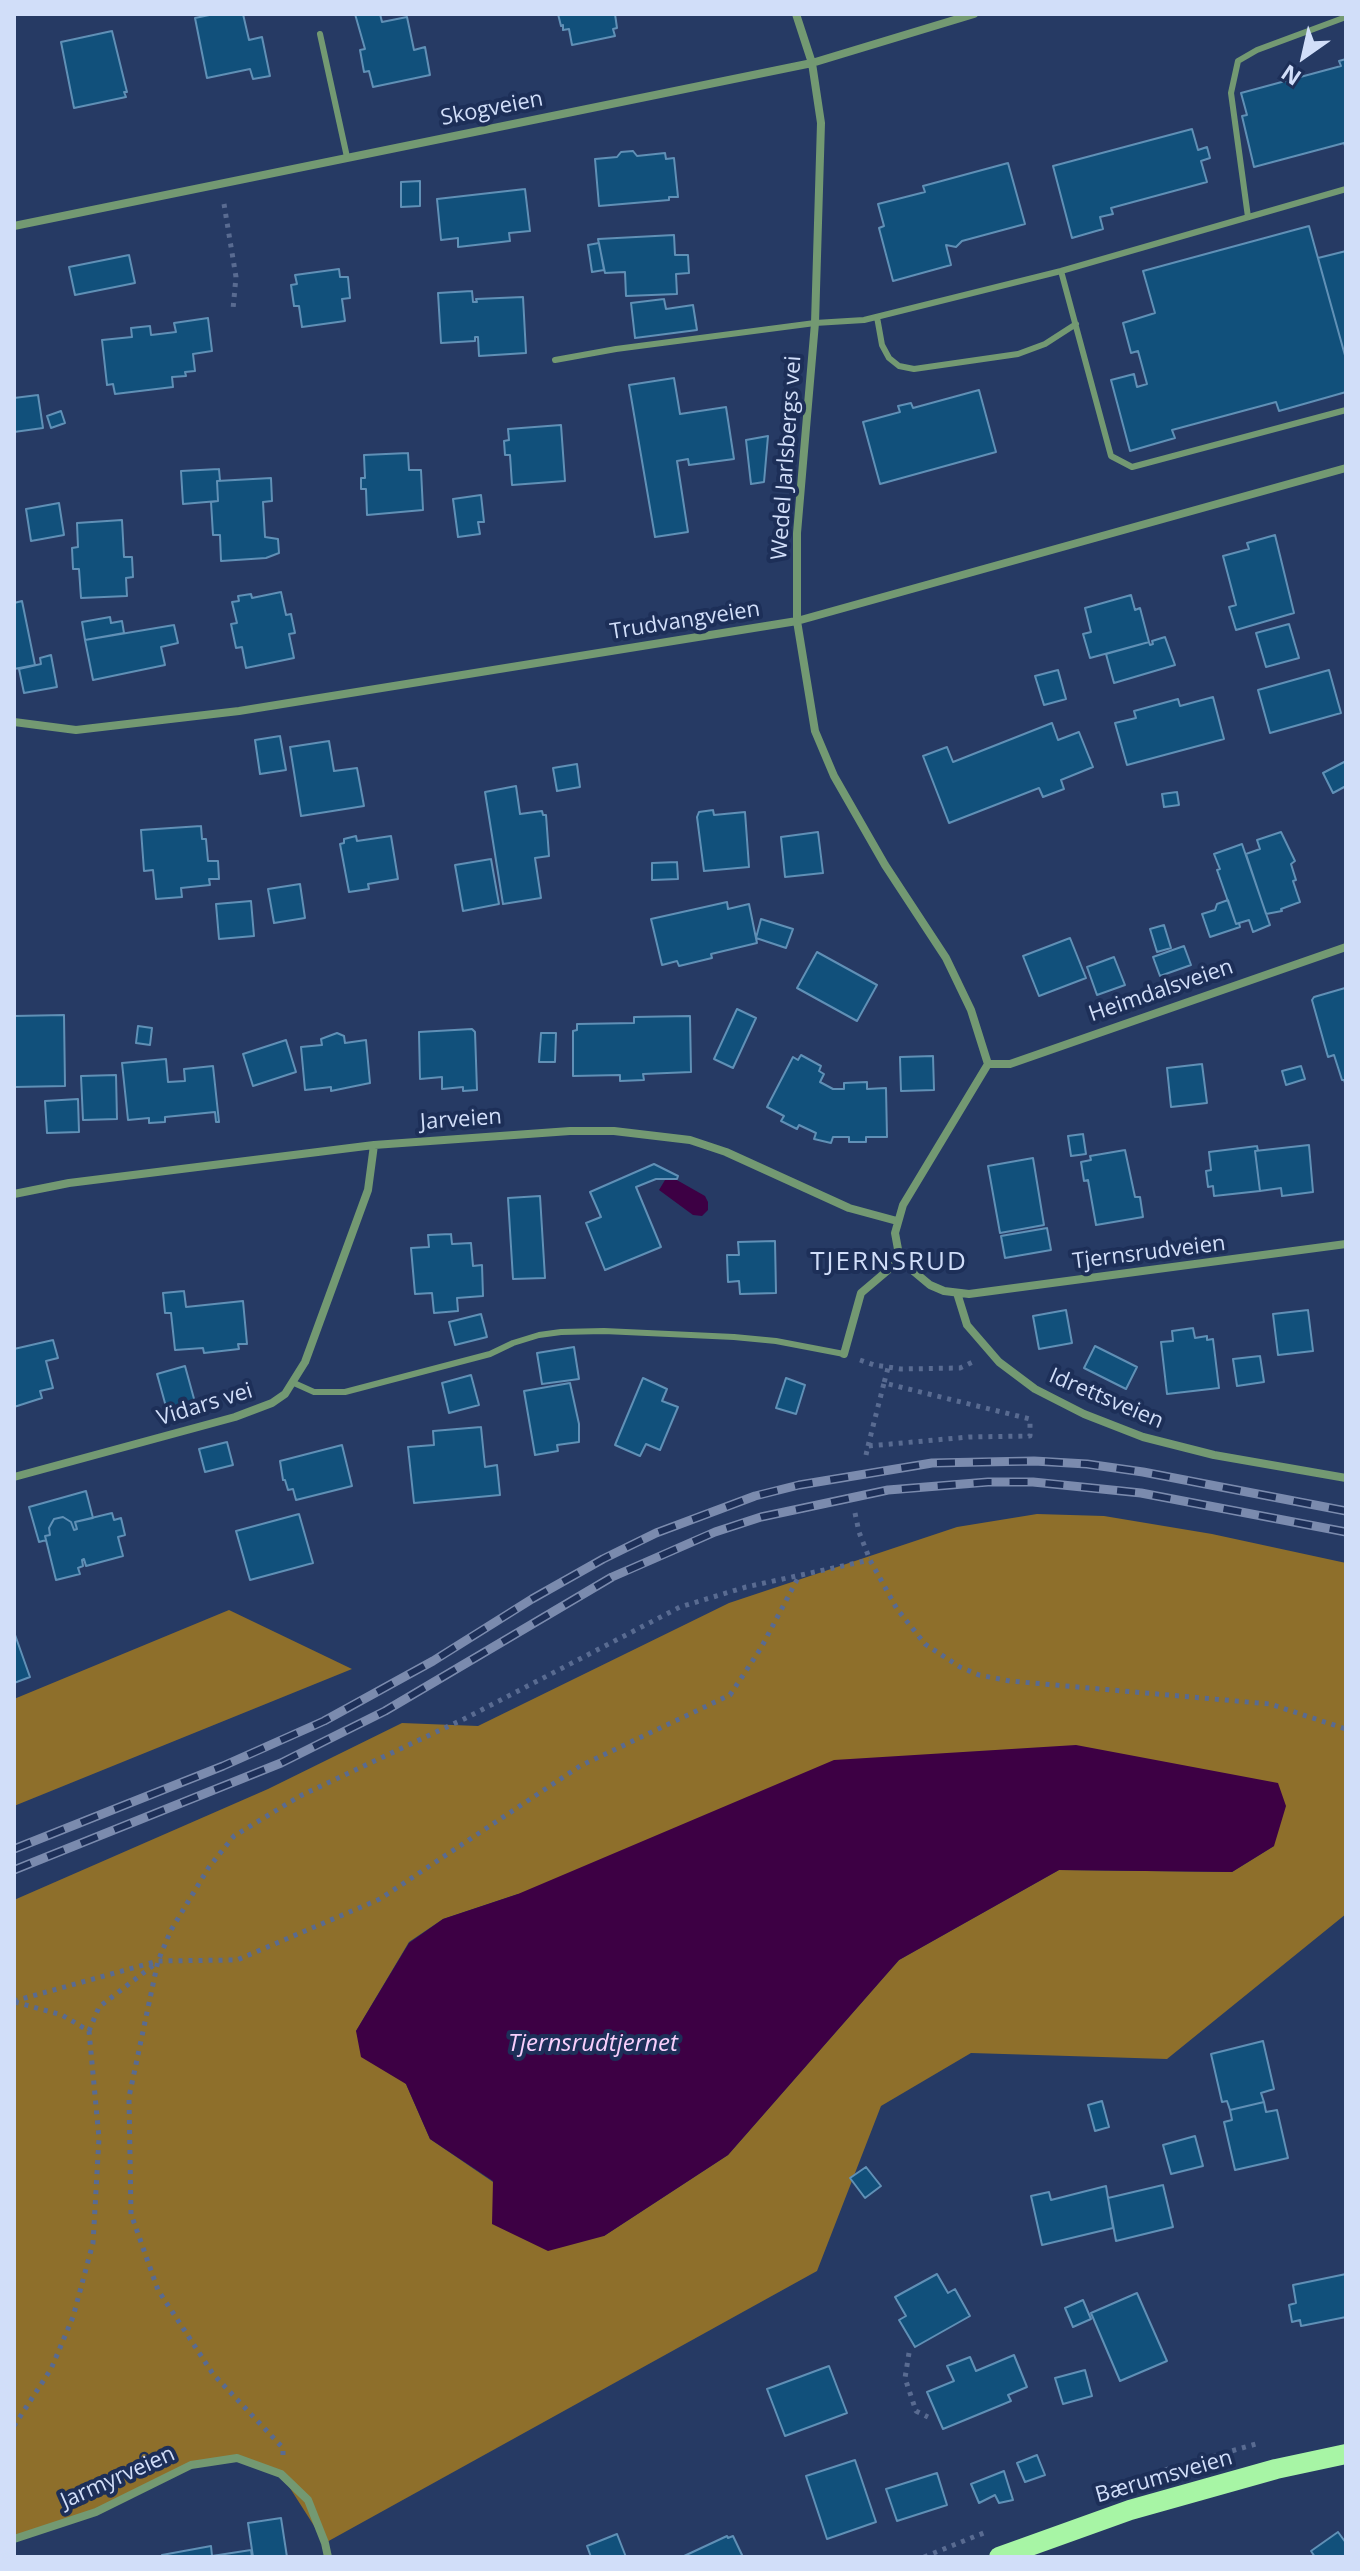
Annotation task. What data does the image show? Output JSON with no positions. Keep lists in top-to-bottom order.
{
  "streets": {
    "main road": ["Bærumsveien"],
    "street": [
      "Skogveien",
      "Wedel Jarlsbergs vei",
      "Trudvangveien",
      "Heimdalsveien",
      "Jarveien",
      "Tjernsrudveien",
      "Idrettsveien",
      "Vidars vei",
      "Jarmyrveien"
    ]
  },
  "crossings": [
    ["Skogveien", "Wedel Jarlsbergs vei"],
    ["Wedel Jarlsbergs vei", "Trudvangveien"],
    ["Wedel Jarlsbergs vei", "Heimdalsveien"],
    ["Jarveien", "Vidars vei"],
    ["Tjernsrudveien", "Idrettsveien"]
  ],
  "districts": ["TJERNSRUD"],
  "water": ["Tjernsrudtjernet"],
  "north": "bottom left"
}
